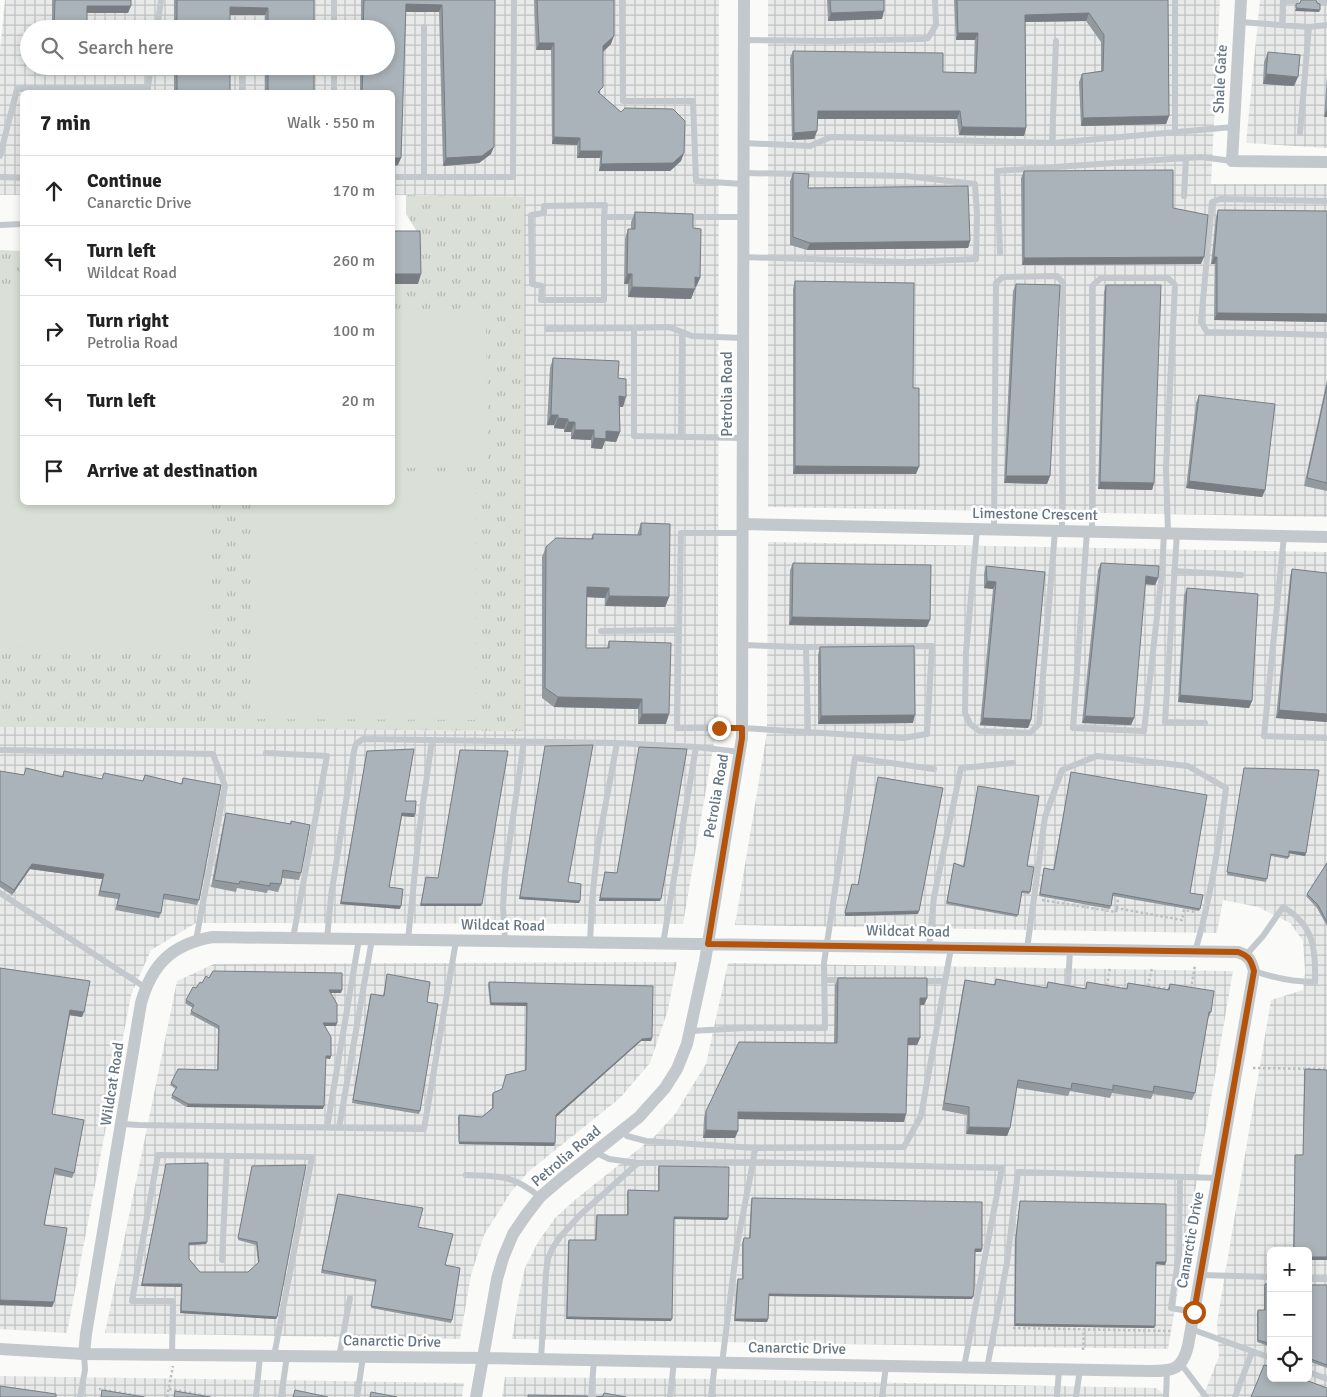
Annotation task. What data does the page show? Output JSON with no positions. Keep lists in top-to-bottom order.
{
  "streets": {
    "street": [
      "Shale Gate",
      "Petrolia Road",
      "Limestone Crescent",
      "Wildcat Road",
      "Canarctic Drive"
    ]
  },
  "crossings": [
    ["Petrolia Road", "Limestone Crescent"],
    ["Petrolia Road", "Wildcat Road"],
    ["Petrolia Road", "Canarctic Drive"],
    ["Wildcat Road", "Canarctic Drive"]
  ],
  "page": {
    "search": "Search here",
    "heading": ["7 min", "Walk · 550 m"],
    "list": [
      ["Continue", "Canarctic Drive", "170 m"],
      ["Turn left", "Wildcat Road", "260 m"],
      ["Turn right", "Petrolia Road", "100 m"],
      ["Turn left", "20 m"],
      "Arrive at destination"
    ],
    "map_buttons": ["+", "−"]
  }
}
